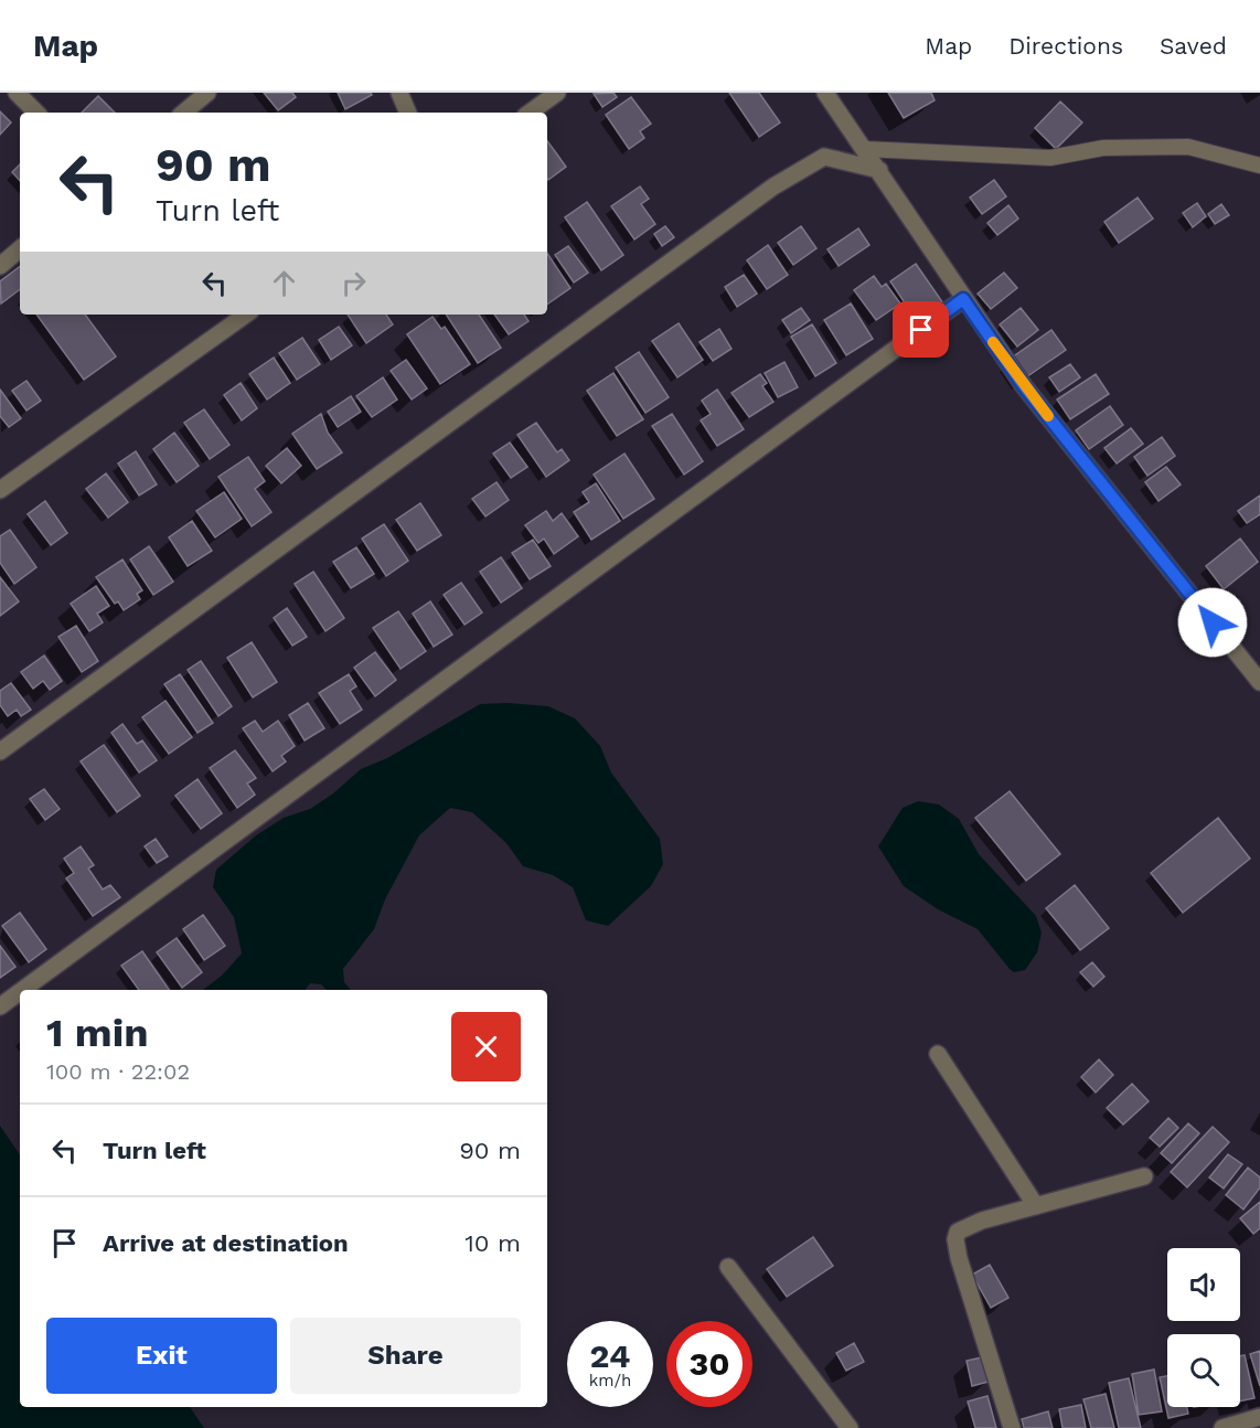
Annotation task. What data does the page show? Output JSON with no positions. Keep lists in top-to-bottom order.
{
  "page": {
    "header": "Map",
    "nav": ["Map", "Directions", "Saved"],
    "turn": ["90 m", "Turn left"],
    "heading": ["1 min", "100 m · 22:02"],
    "list": [
      {
        "name": "Turn left",
        "value": "90 m"
      },
      {
        "name": "Arrive at destination",
        "value": "10 m"
      }
    ],
    "buttons": ["Exit", "Share"],
    "speed": "24 km/h",
    "limit": "30"
  }
}
